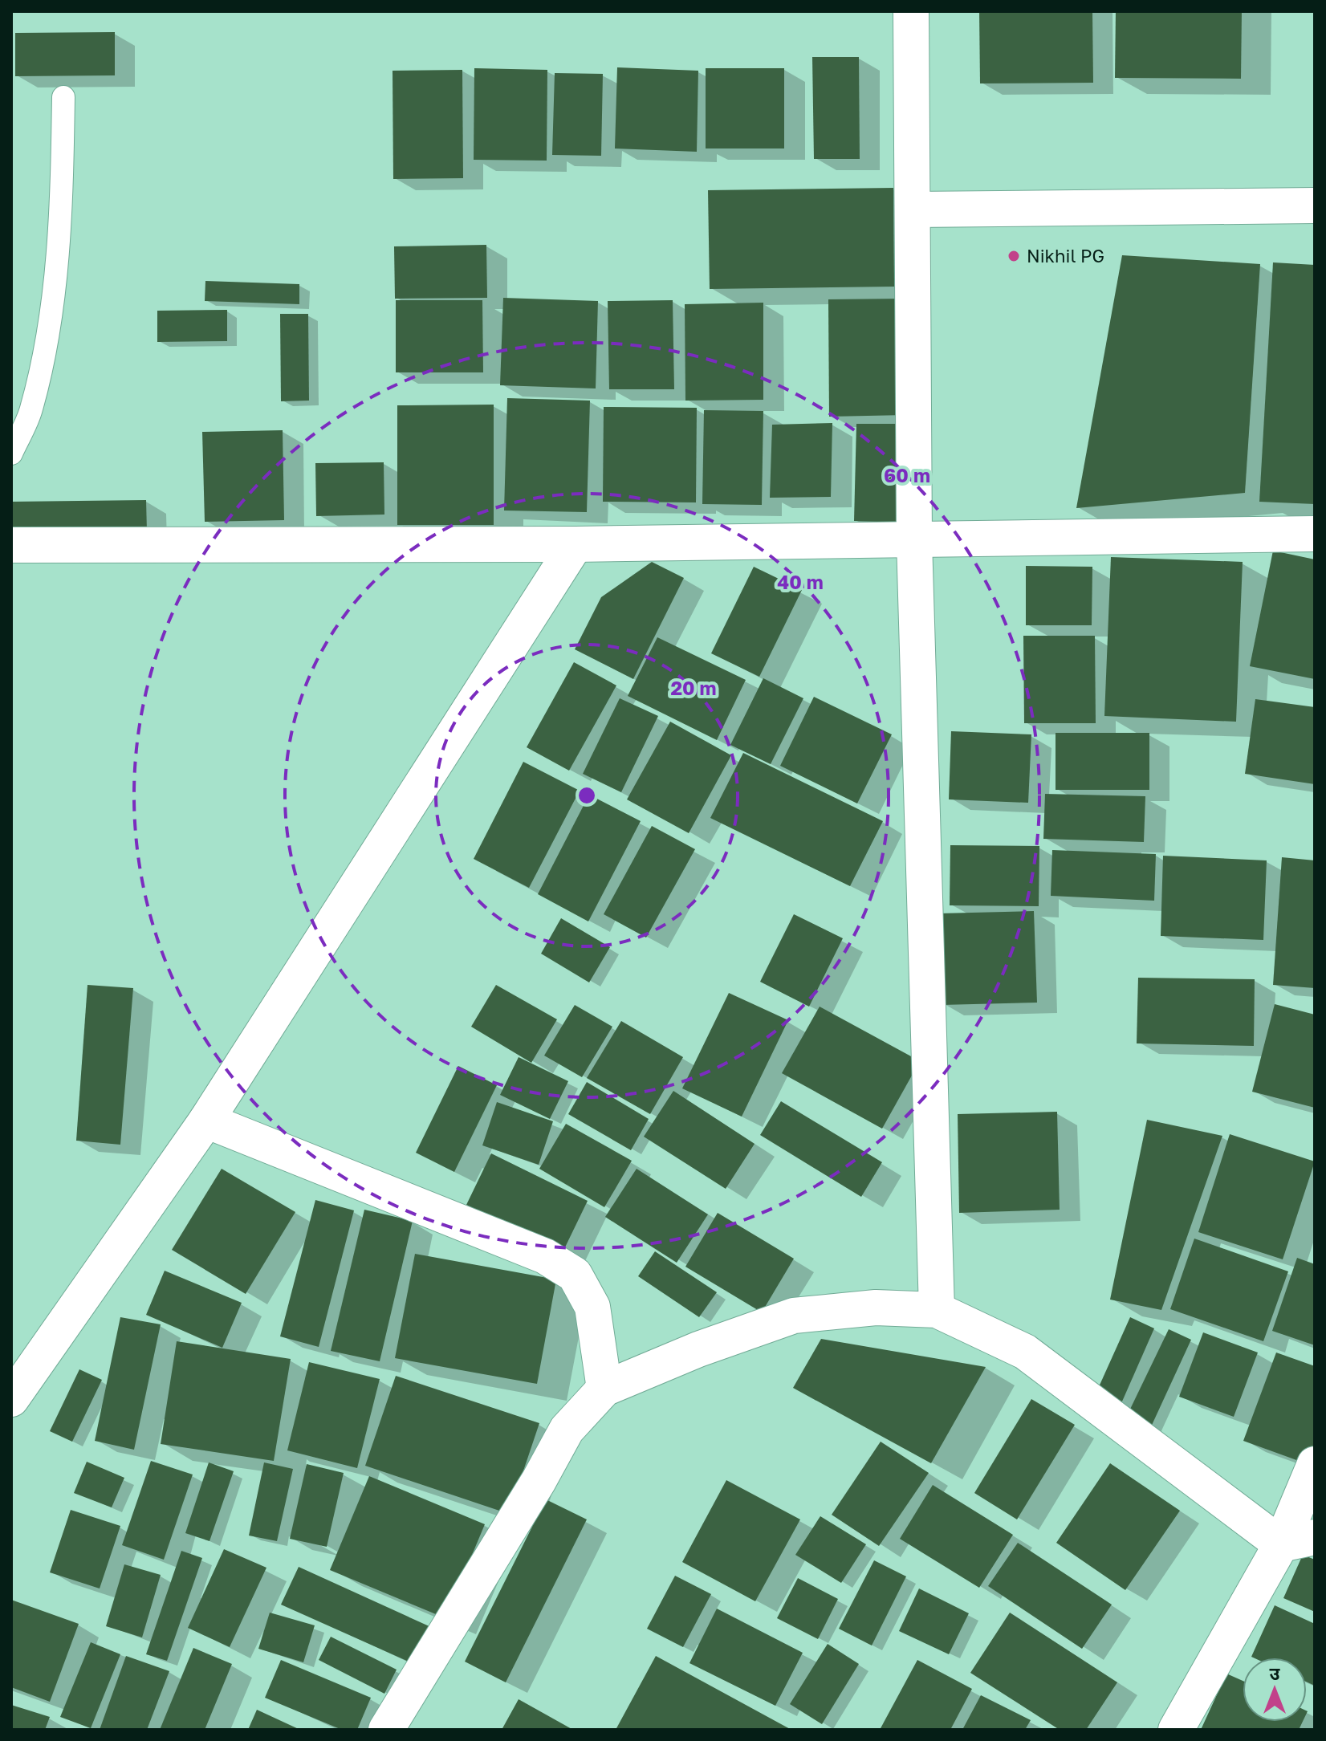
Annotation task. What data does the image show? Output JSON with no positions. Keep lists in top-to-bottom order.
{
  "places": ["Nikhil PG"],
  "north": "top",
  "rings": ["60 m", "40 m", "20 m"]
}
